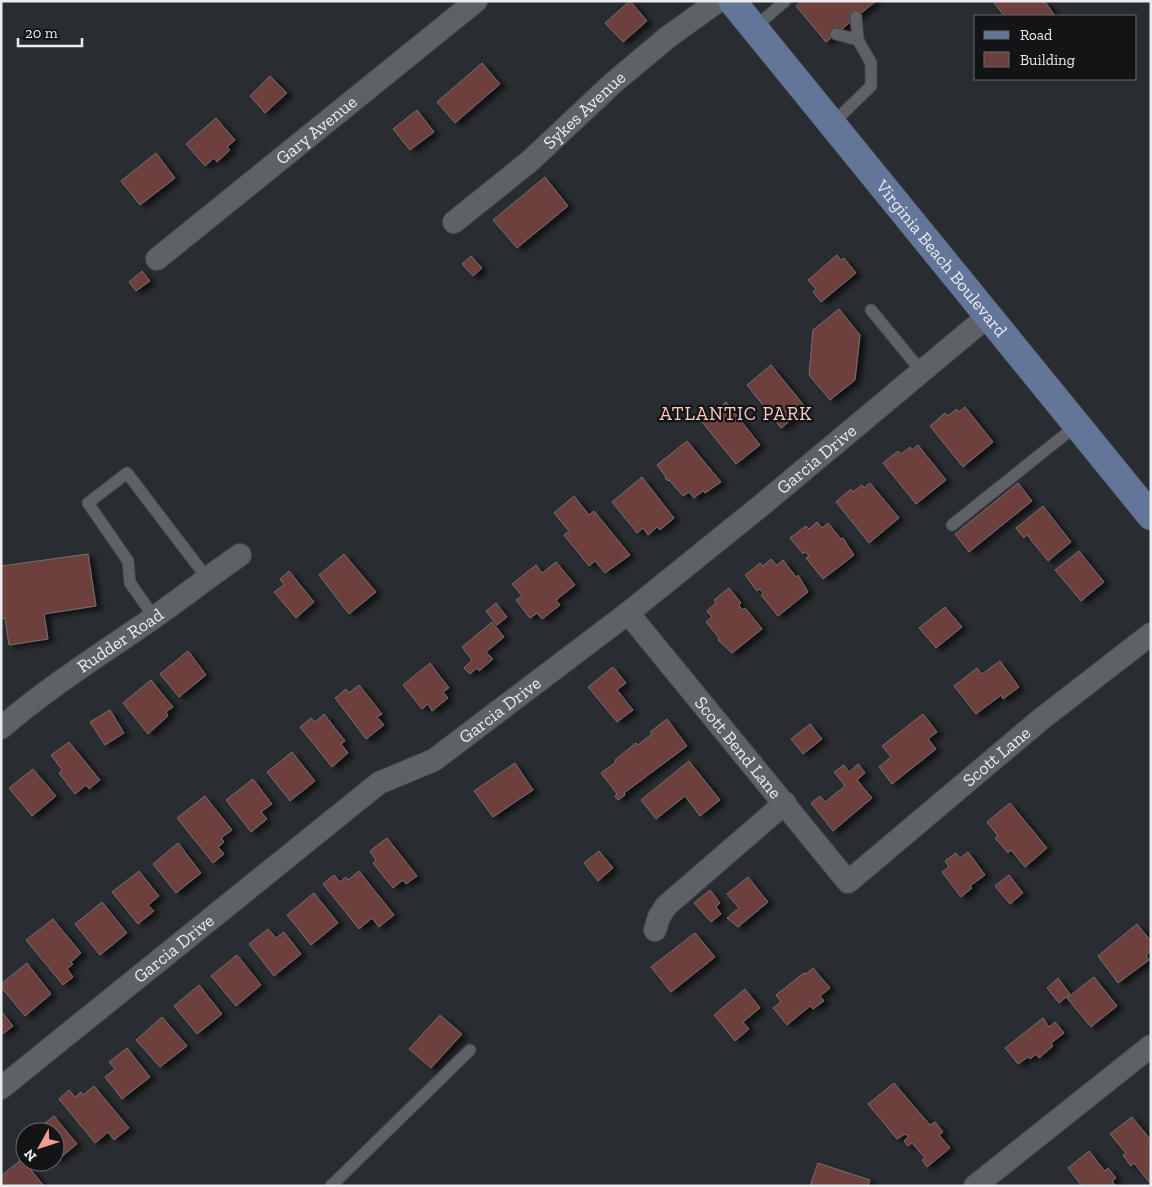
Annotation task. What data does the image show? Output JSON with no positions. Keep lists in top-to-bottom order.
{
  "streets": {
    "main road": ["Virginia Beach Boulevard"],
    "street": [
      "Sykes Avenue",
      "Gary Avenue",
      "Garcia Drive",
      "Rudder Road",
      "Scott Bend Lane",
      "Scott Lane"
    ]
  },
  "crossings": [
    ["Virginia Beach Boulevard", "Garcia Drive"],
    ["Garcia Drive", "Scott Bend Lane"],
    ["Scott Bend Lane", "Scott Lane"]
  ],
  "districts": ["ATLANTIC PARK"],
  "legend": ["Road", "Building"],
  "scale_bar": "20 m",
  "north": "bottom left"
}
